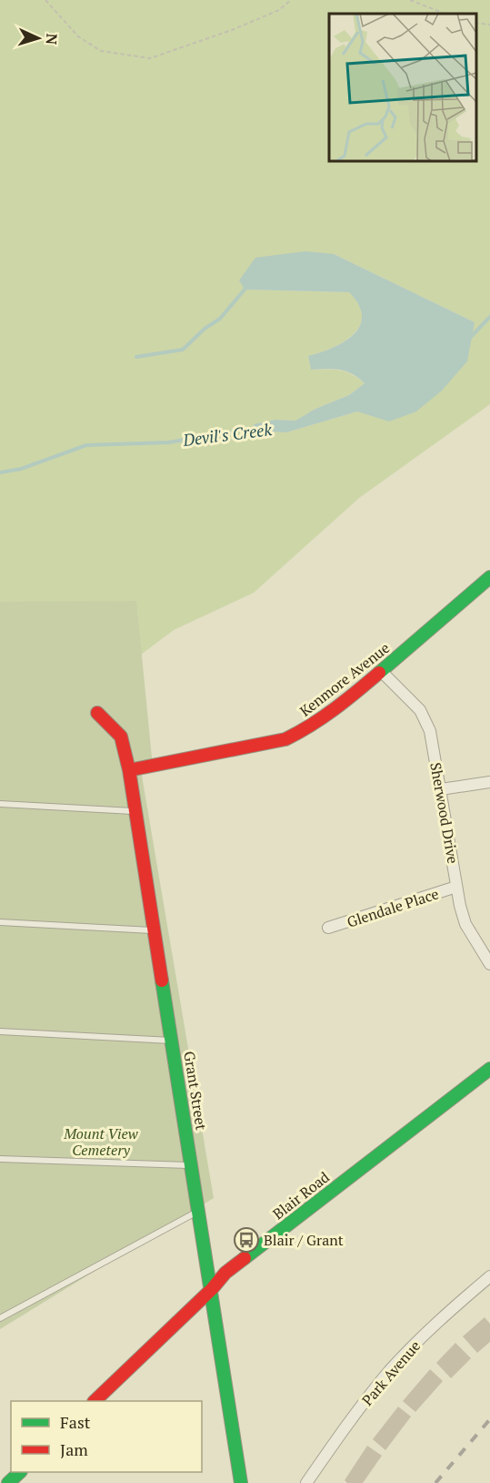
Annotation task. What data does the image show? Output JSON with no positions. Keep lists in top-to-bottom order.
{
  "streets": {
    "street": [
      "Kenmore Avenue",
      "Sherwood Drive",
      "Glendale Place",
      "Grant Street",
      "Blair Road",
      "Park Avenue"
    ]
  },
  "crossings": [
    ["Kenmore Avenue", "Sherwood Drive"],
    ["Kenmore Avenue", "Grant Street"],
    ["Sherwood Drive", "Glendale Place"],
    ["Grant Street", "Blair Road"]
  ],
  "water": ["Devil's Creek"],
  "parks": ["Mount View Cemetery"],
  "places": {
    "bus stop": ["Blair / Grant"]
  },
  "legend": ["Fast", "Jam"],
  "north": "right"
}
